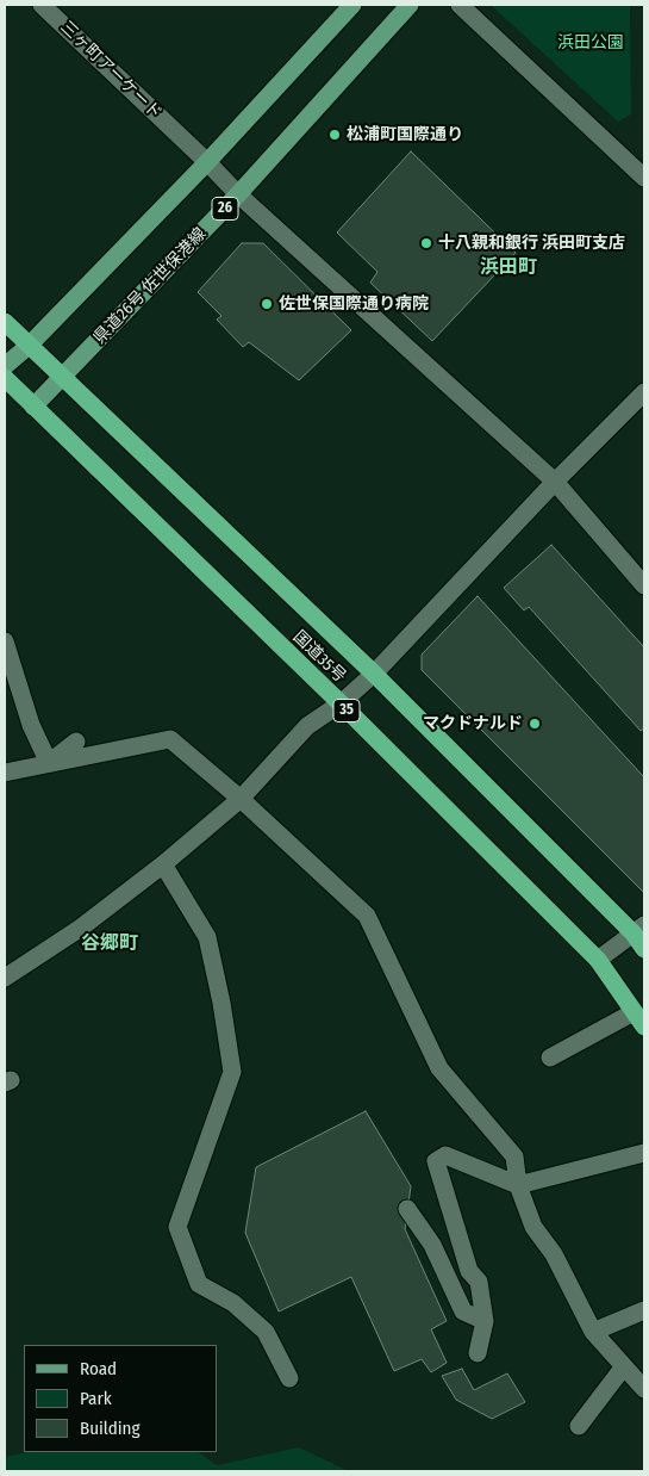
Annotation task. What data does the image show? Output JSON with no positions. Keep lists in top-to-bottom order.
{
  "streets": {
    "highway": ["国道35号", "35"],
    "main road": ["26", "県道26号 佐世保港線"],
    "street": ["三ヶ町アーケード"]
  },
  "crossings": [
    ["三ヶ町アーケード", "県道26号 佐世保港線"],
    ["県道26号 佐世保港線", "国道35号"]
  ],
  "districts": ["浜田町", "谷郷町"],
  "parks": ["浜田公園"],
  "places": [
    "松浦町国際通り",
    "十八親和銀行 浜田町支店",
    "佐世保国際通り病院",
    "マクドナルド"
  ],
  "legend": ["Road", "Park", "Building"]
}
